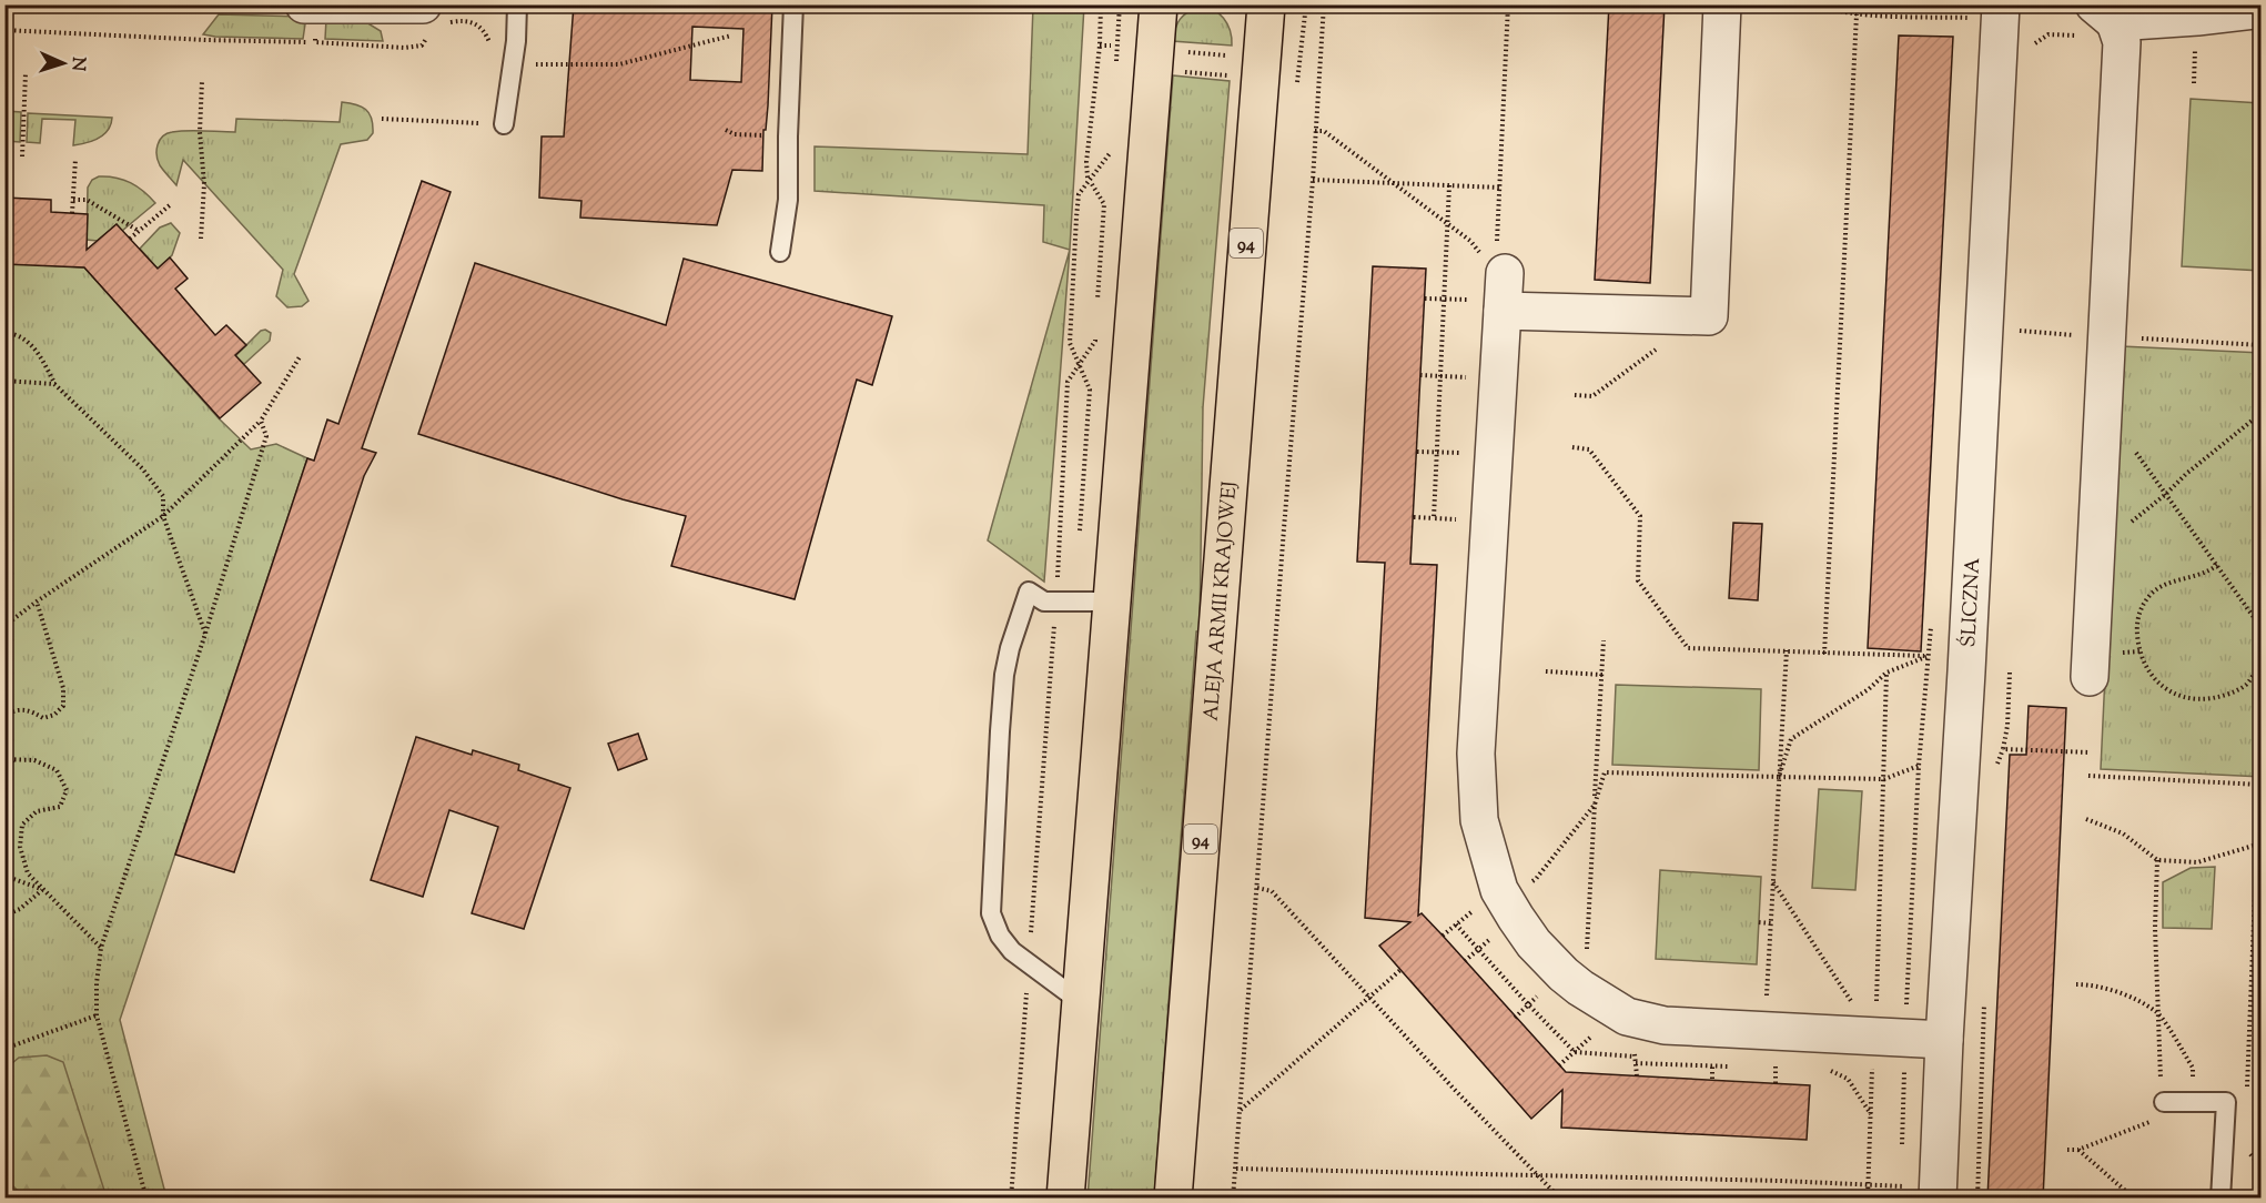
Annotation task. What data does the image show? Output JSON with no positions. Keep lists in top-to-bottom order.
{
  "streets": {
    "main road": ["94", "ALEJA ARMII KRAJOWEJ"],
    "street": ["ŚLICZNA"]
  },
  "north": "right"
}
